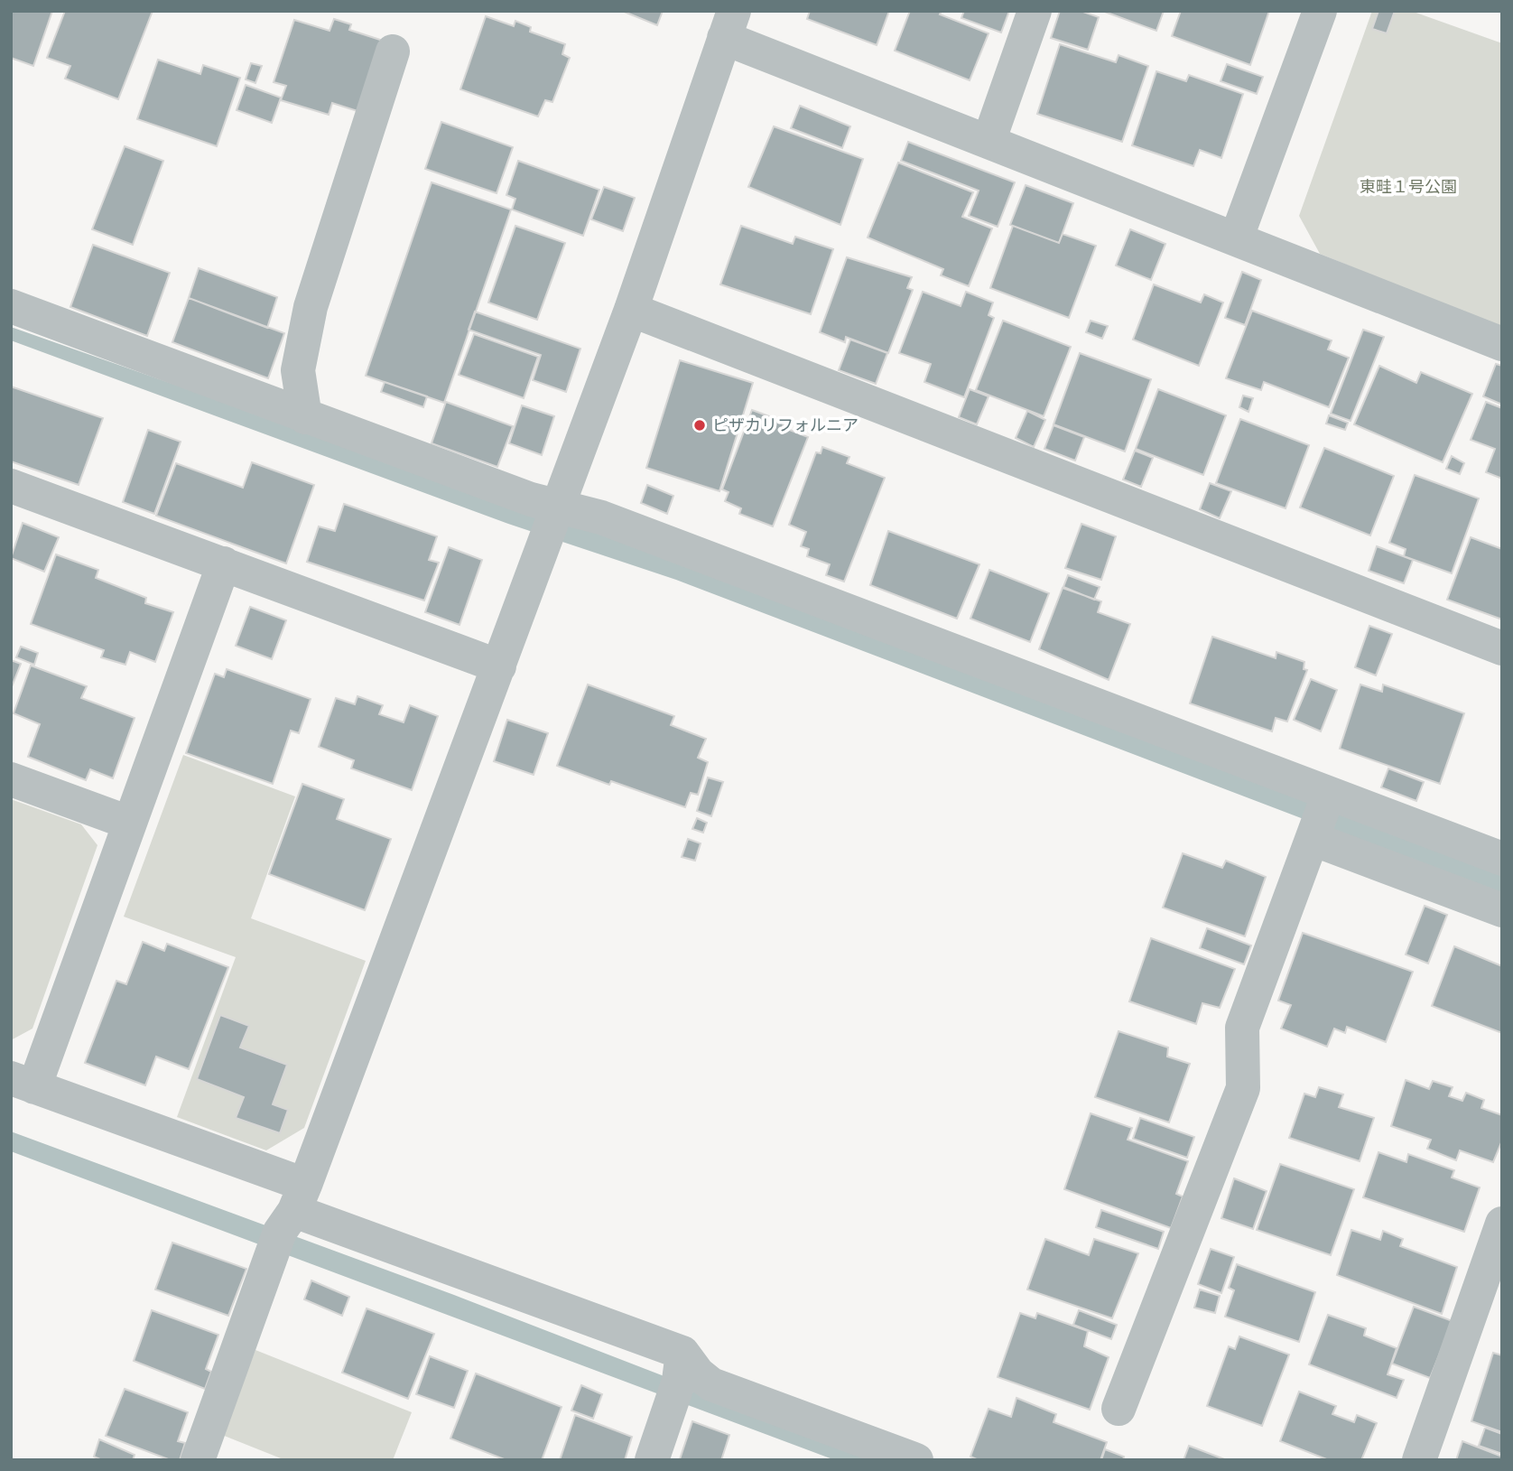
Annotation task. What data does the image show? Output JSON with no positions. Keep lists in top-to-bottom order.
{
  "parks": ["東畦１号公園"],
  "places": ["ピザカリフォルニア"]
}
